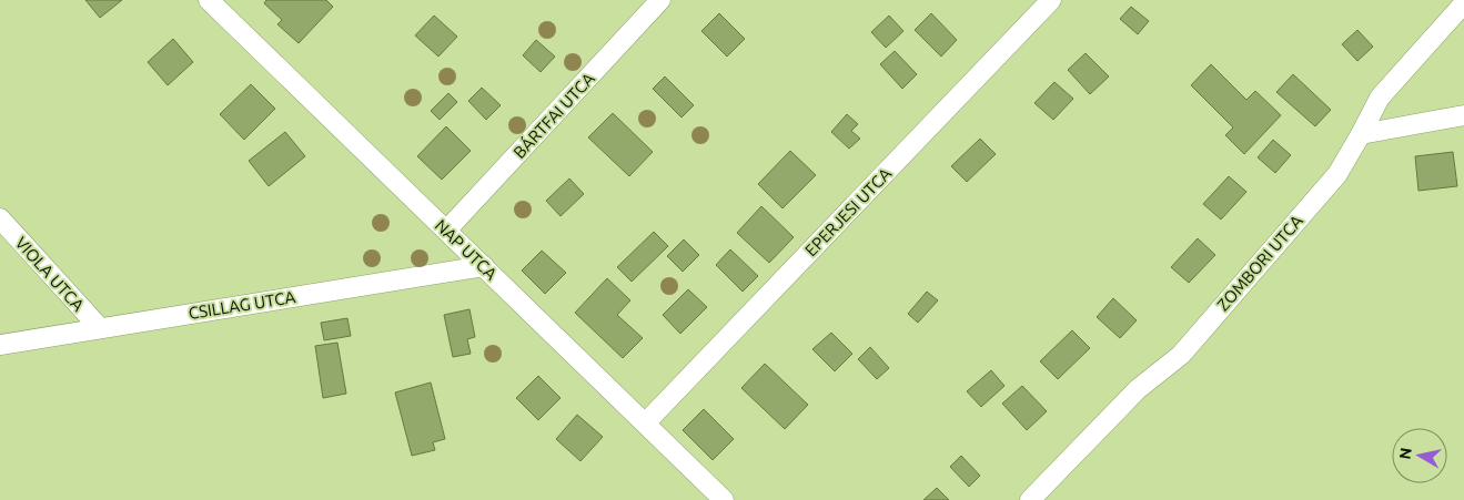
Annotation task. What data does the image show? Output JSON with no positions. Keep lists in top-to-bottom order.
{
  "streets": {
    "street": [
      "BÁRTFAI UTCA",
      "EPERJESI UTCA",
      "NAP UTCA",
      "ZOMBORI UTCA",
      "VIOLA UTCA",
      "CSILLAG UTCA"
    ]
  },
  "crossings": [
    ["BÁRTFAI UTCA", "NAP UTCA"],
    ["EPERJESI UTCA", "NAP UTCA"],
    ["NAP UTCA", "CSILLAG UTCA"],
    ["VIOLA UTCA", "CSILLAG UTCA"]
  ],
  "north": "left"
}
